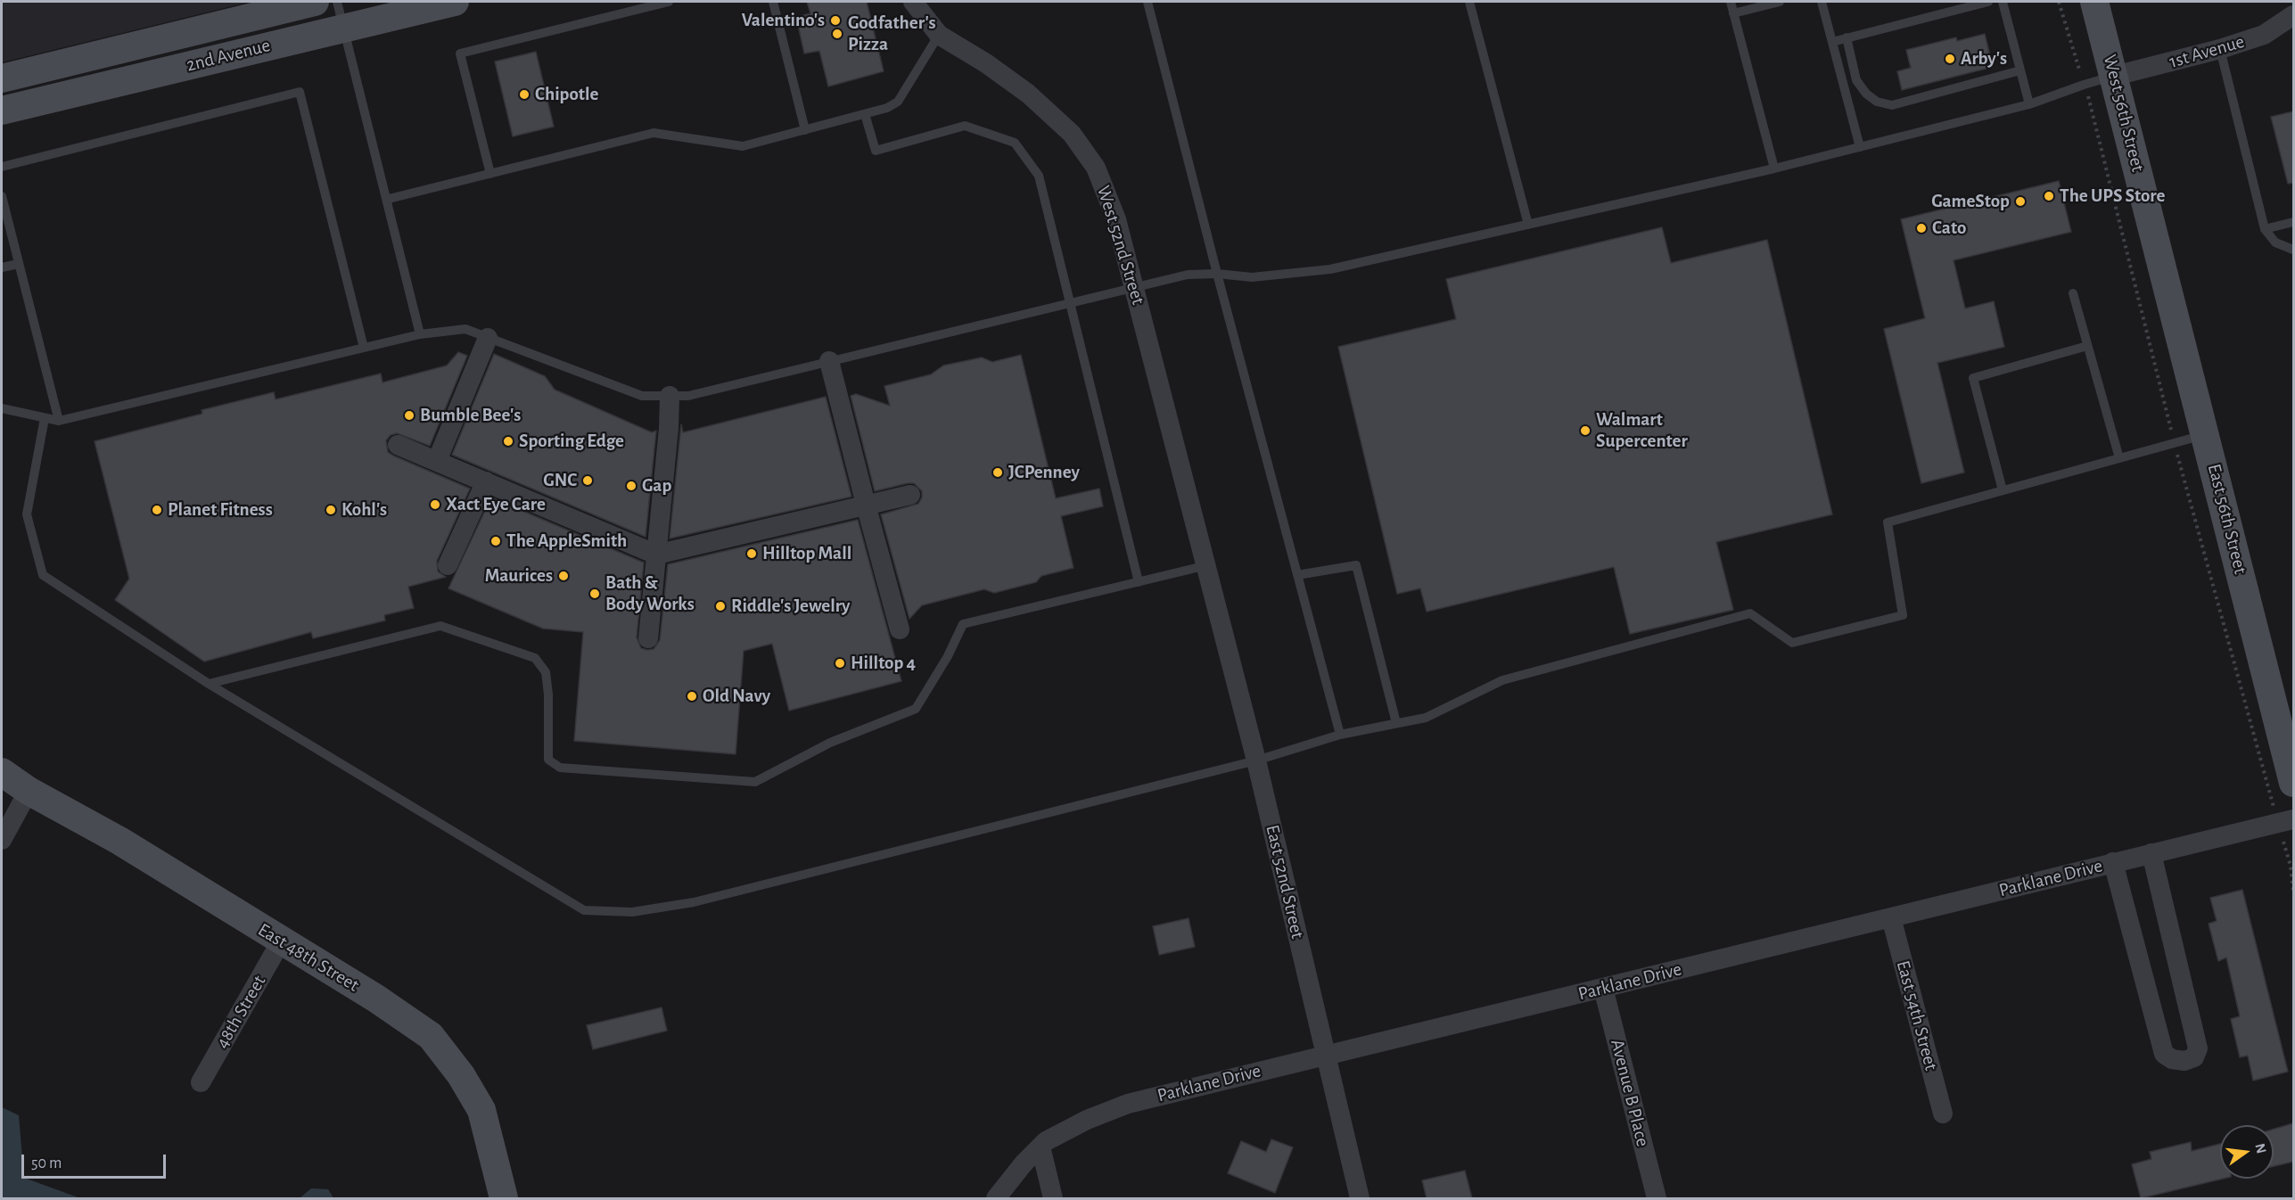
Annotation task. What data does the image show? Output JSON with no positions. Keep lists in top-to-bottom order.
{
  "streets": {
    "main road": [
      "2nd Avenue",
      "West 56th Street",
      "East 56th Street",
      "East 48th Street"
    ],
    "street": [
      "1st Avenue",
      "West 52nd Street",
      "Parklane Drive",
      "East 52nd Street",
      "48th Street",
      "East 54th Street",
      "Avenue B Place"
    ]
  },
  "crossings": [
    ["1st Avenue", "West 56th Street"],
    ["West 56th Street", "East 56th Street"],
    ["West 52nd Street", "East 52nd Street"],
    ["Parklane Drive", "East 52nd Street"],
    ["Parklane Drive", "East 54th Street"],
    ["Parklane Drive", "Avenue B Place"],
    ["East 48th Street", "48th Street"]
  ],
  "places": [
    "Valentino's",
    "Godfather's Pizza",
    "Arby's",
    "Chipotle",
    "The UPS Store",
    "GameStop",
    "Cato",
    "Bumble Bee's",
    "Walmart Supercenter",
    "Sporting Edge",
    "JCPenney",
    "GNC",
    "Gap",
    "Xact Eye Care",
    "Planet Fitness",
    "Kohl's",
    "The AppleSmith",
    "Hilltop Mall",
    "Maurices",
    "Bath & Body Works",
    "Riddle's Jewelry",
    "Hilltop 4",
    "Old Navy"
  ],
  "scale_bar": "50 m",
  "north": "right"
}
